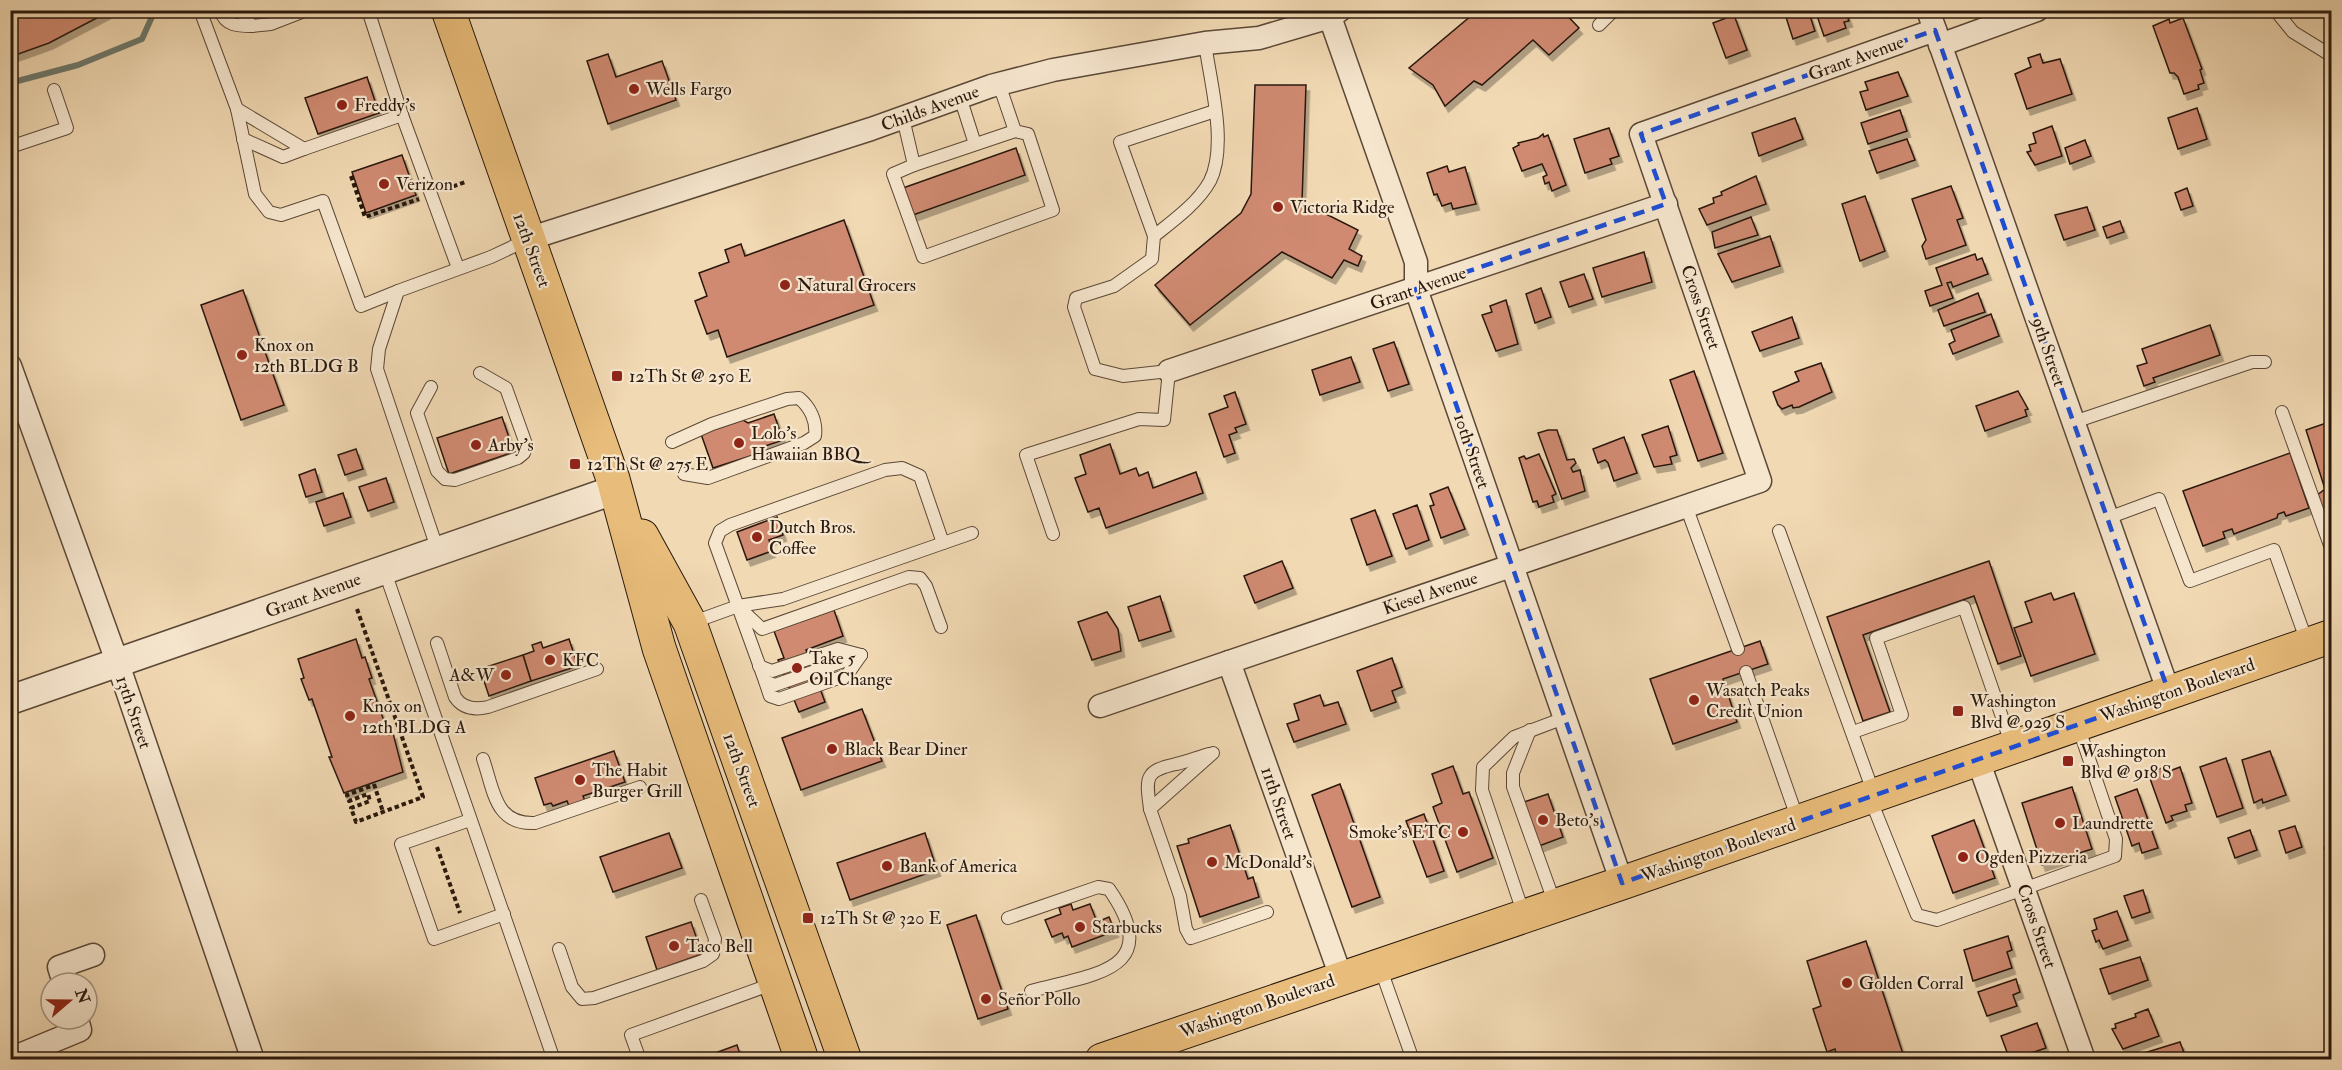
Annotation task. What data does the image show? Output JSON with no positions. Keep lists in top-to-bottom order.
{
  "streets": {
    "main road": ["12th Street", "Washington Boulevard"],
    "street": [
      "Grant Avenue",
      "Childs Avenue",
      "Cross Street",
      "9th Street",
      "10th Street",
      "Kiesel Avenue",
      "13th Street",
      "11th Street"
    ]
  },
  "crossings": [
    ["Grant Avenue", "12th Street"],
    ["Grant Avenue", "Cross Street"],
    ["Grant Avenue", "9th Street"],
    ["Grant Avenue", "10th Street"],
    ["Grant Avenue", "13th Street"],
    ["Childs Avenue", "12th Street"],
    ["Childs Avenue", "10th Street"],
    ["Cross Street", "Kiesel Avenue"],
    ["Cross Street", "Washington Boulevard"],
    ["9th Street", "Washington Boulevard"],
    ["10th Street", "Kiesel Avenue"],
    ["10th Street", "Washington Boulevard"],
    ["Kiesel Avenue", "11th Street"],
    ["Washington Boulevard", "11th Street"]
  ],
  "places": {
    "other": [
      "Wells Fargo",
      "Freddy's",
      "Verizon",
      "Victoria Ridge",
      "Natural Grocers",
      "Knox on 12th BLDG B",
      "Lolo's Hawaiian BBQ",
      "Arby's",
      "Dutch Bros. Coffee",
      "KFC",
      "Take 5 Oil Change",
      "A&W",
      "Wasatch Peaks Credit Union",
      "Knox on 12th BLDG A",
      "Black Bear Diner",
      "The Habit Burger Grill",
      "Beto's",
      "Laundrette",
      "Smoke's ETC",
      "Ogden Pizzeria",
      "McDonald's",
      "Bank of America",
      "Starbucks",
      "Taco Bell",
      "Golden Corral",
      "Señor Pollo"
    ],
    "transit": [
      "12Th St @ 250 E",
      "12Th St @ 275 E",
      "Washington Blvd @ 929 S",
      "Washington Blvd @ 918 S",
      "12Th St @ 320 E"
    ]
  },
  "north": "right"
}
